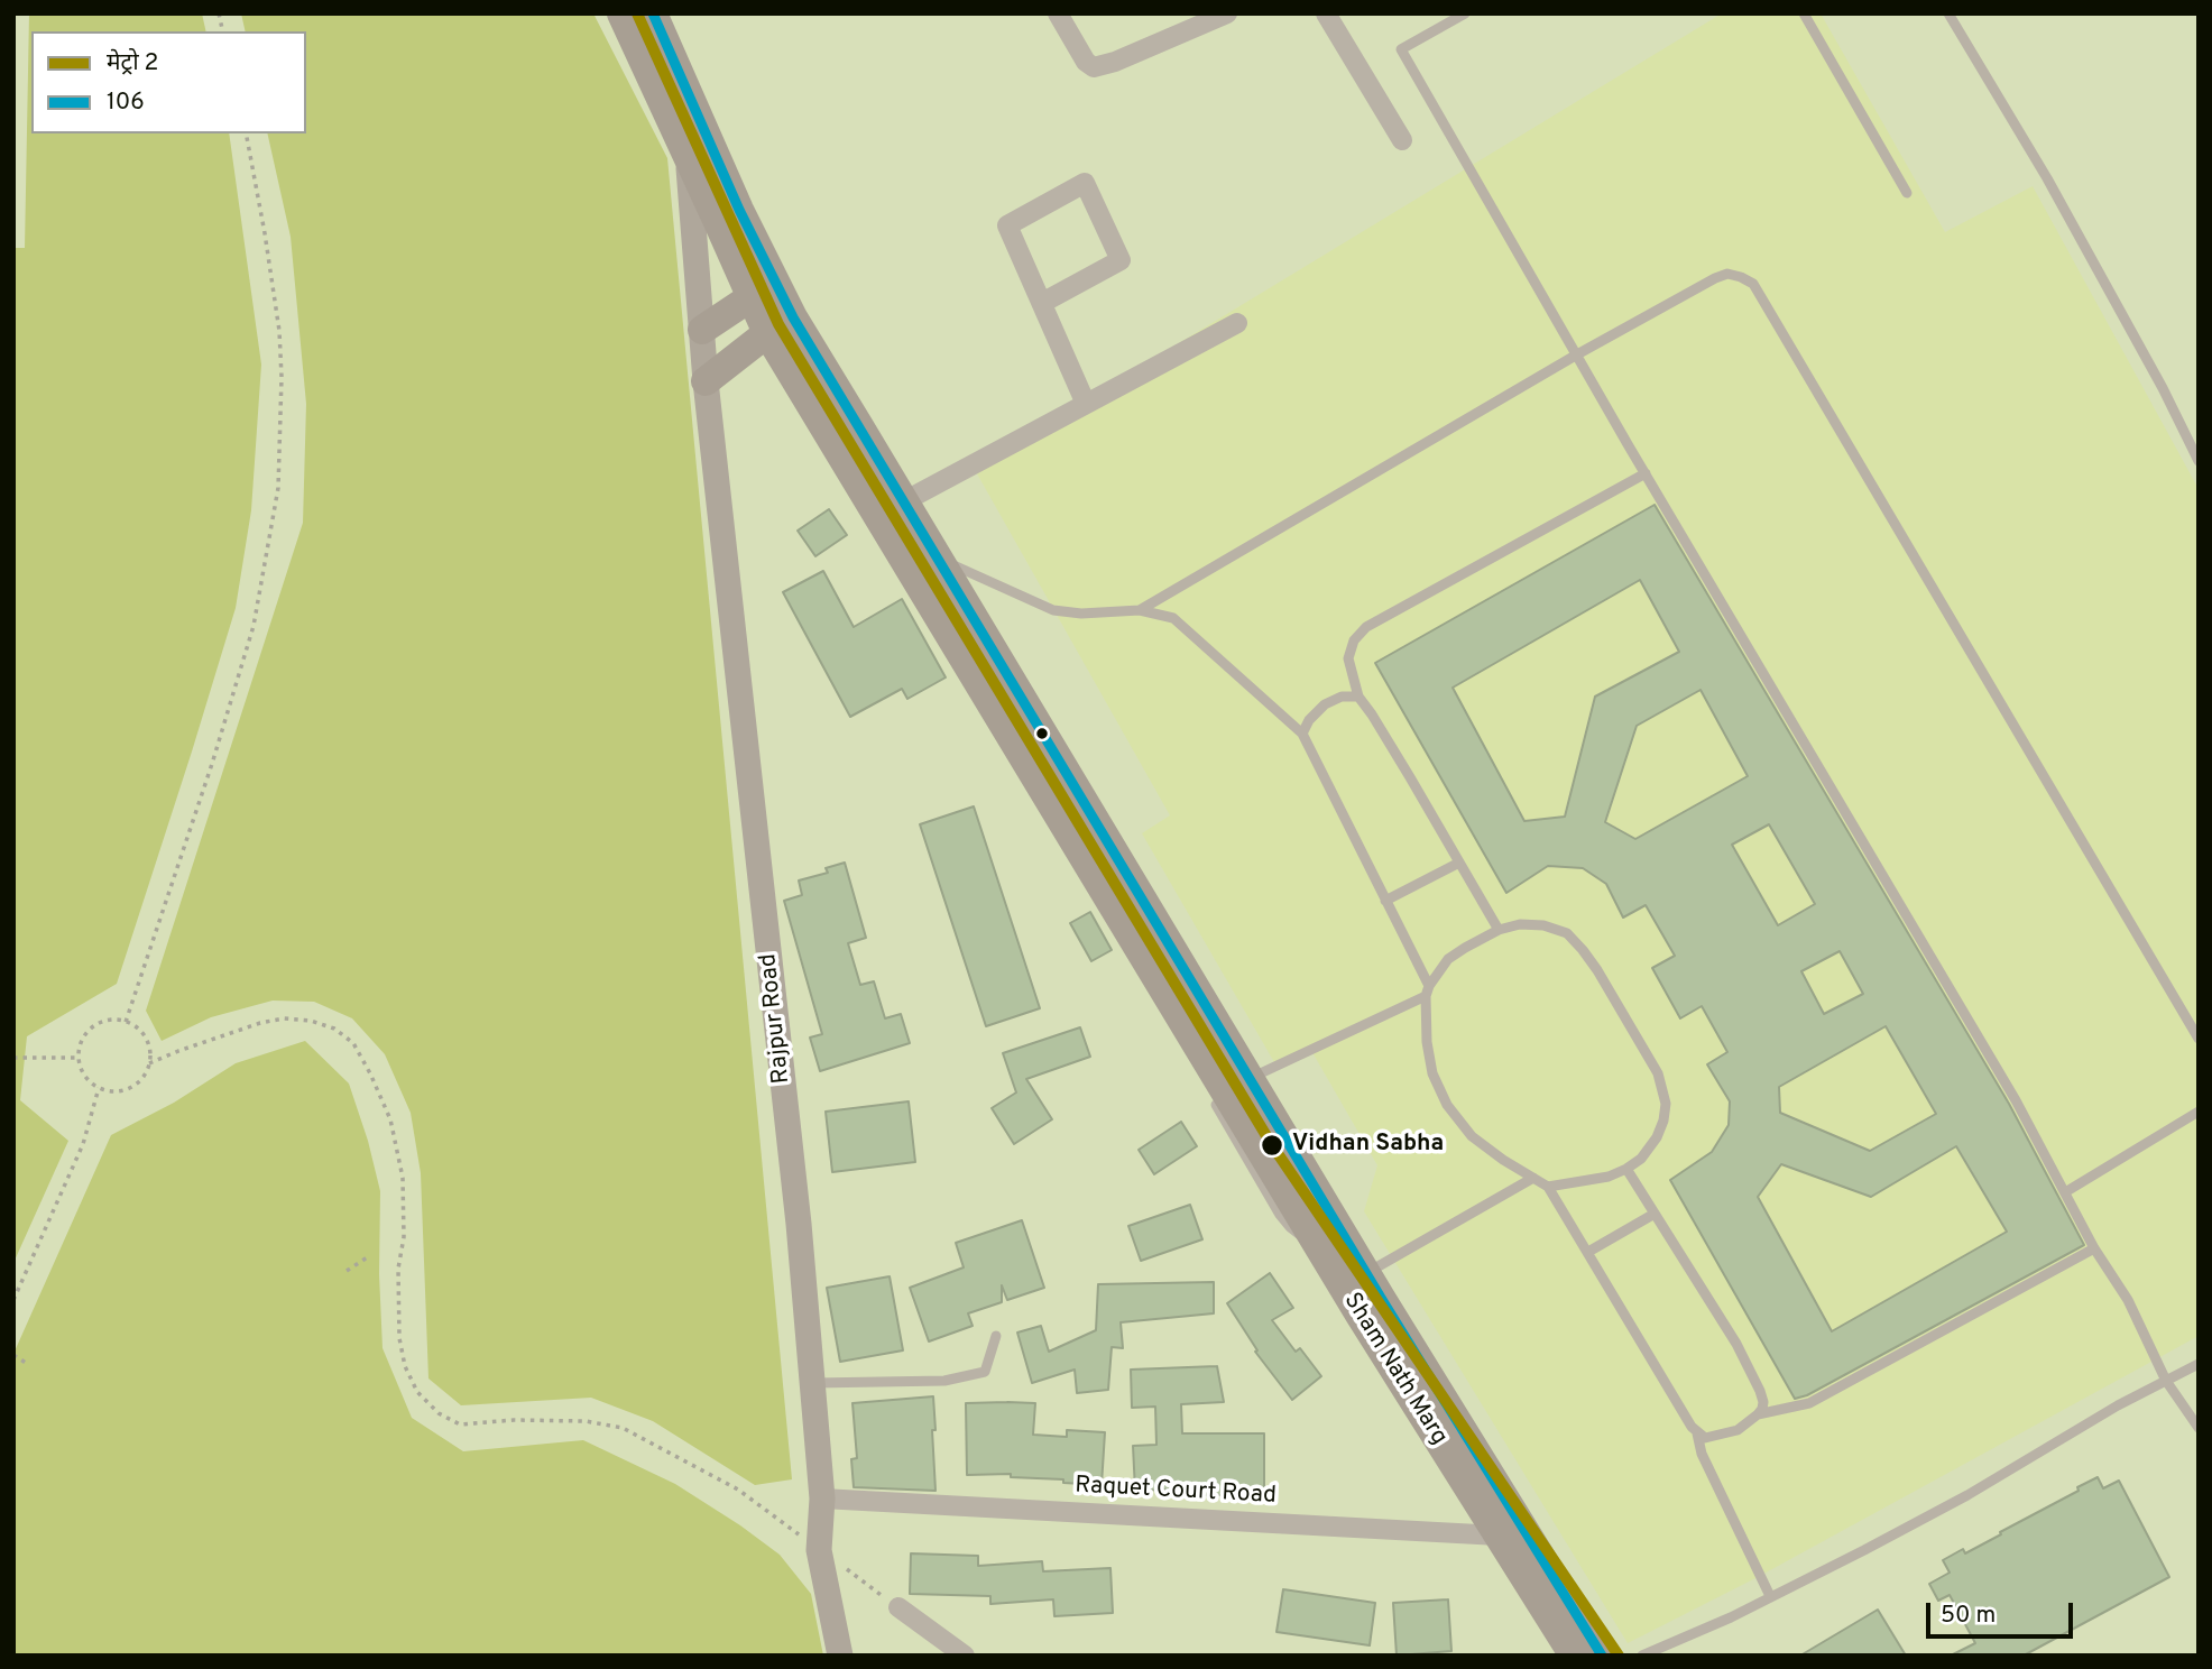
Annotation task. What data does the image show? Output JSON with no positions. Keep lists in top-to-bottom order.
{
  "streets": {
    "main road": ["Sham Nath Marg"],
    "street": ["Rajpur Road", "Raquet Court Road"]
  },
  "crossings": [
    ["Rajpur Road", "Sham Nath Marg"],
    ["Rajpur Road", "Raquet Court Road"],
    ["Sham Nath Marg", "Raquet Court Road"]
  ],
  "places": ["Vidhan Sabha"],
  "lines": ["metro line 2", "transit line 106"],
  "legend": ["मेट्रो 2", "106"],
  "scale_bar": "50 m"
}
